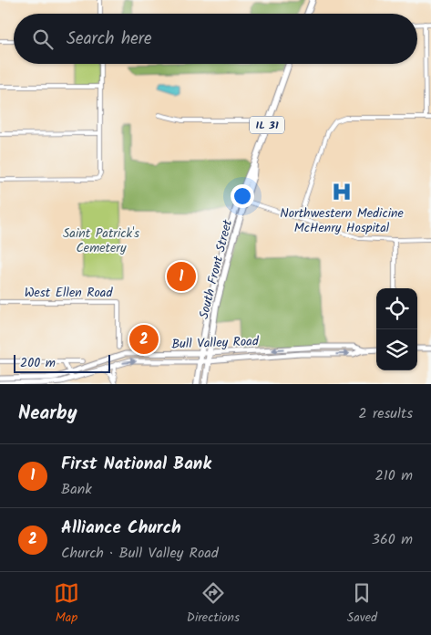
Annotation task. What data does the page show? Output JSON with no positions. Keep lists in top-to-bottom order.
{
  "streets": {
    "main road": ["IL 31", "South Front Street"],
    "street": ["West Ellen Road", "Bull Valley Road"]
  },
  "crossings": [
    ["South Front Street", "Bull Valley Road"]
  ],
  "parks": ["Saint Patrick's Cemetery"],
  "places": {
    "hospital": ["Northwestern Medicine McHenry Hospital"]
  },
  "scale_bar": "200 m",
  "page": {
    "search": "Search here",
    "pins": ["1", "2"],
    "scale": "200 m",
    "heading": ["Nearby", "2 results"],
    "list": [
      {
        "mark": "1",
        "name": "First National Bank",
        "note": "Bank",
        "value": "210 m"
      },
      {
        "mark": "2",
        "name": "Alliance Church",
        "note": "Church · Bull Valley Road",
        "value": "360 m"
      }
    ],
    "nav": ["Map", "Directions", "Saved"]
  }
}
